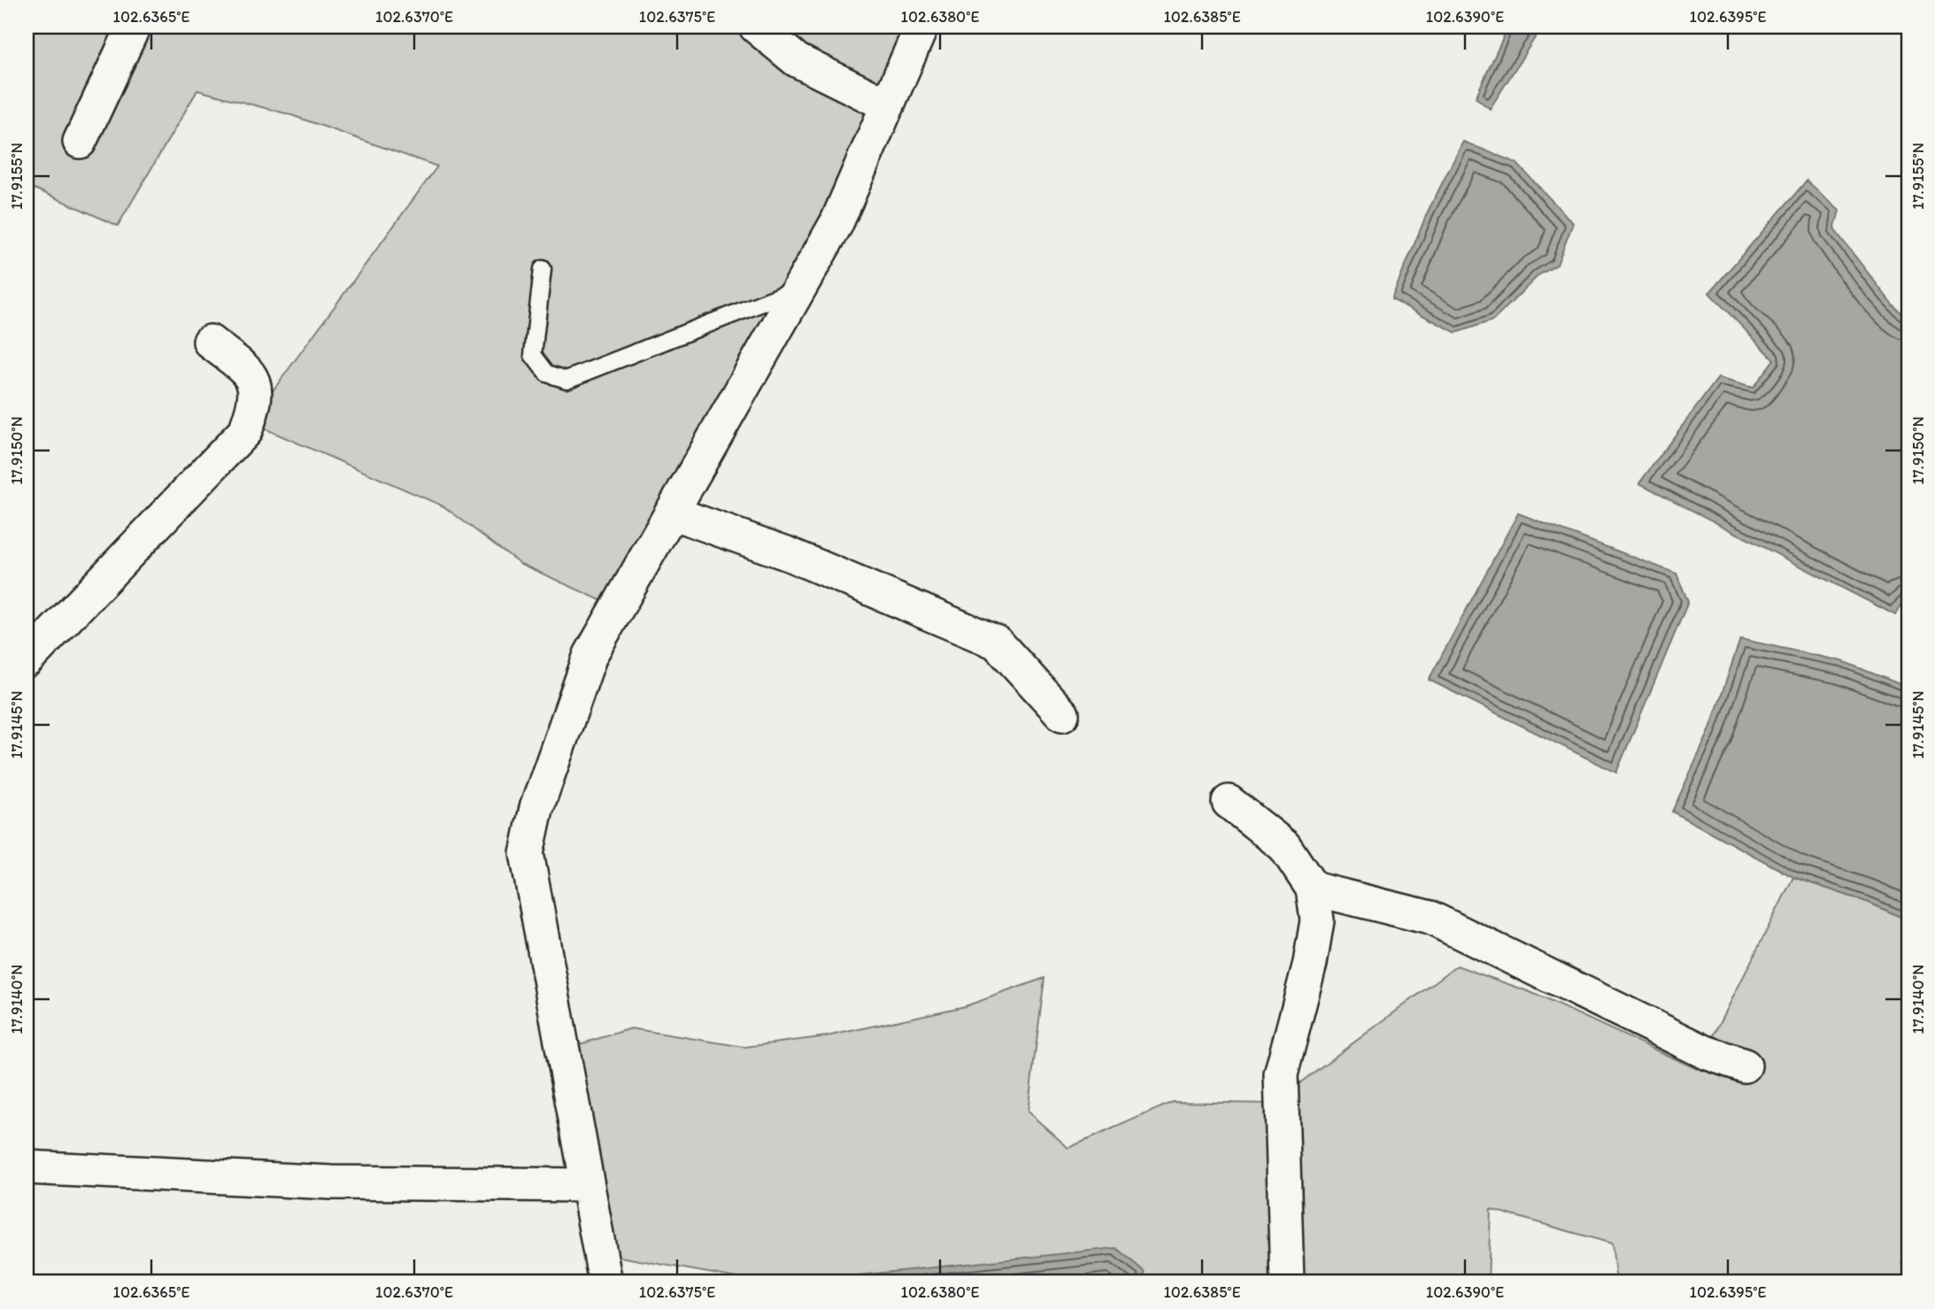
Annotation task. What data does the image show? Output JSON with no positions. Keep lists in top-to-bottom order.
{
  "coordinates": [
    "102.6365°E",
    "102.6370°E",
    "102.6375°E",
    "102.6380°E",
    "102.6385°E",
    "102.6390°E",
    "102.6395°E",
    "17.9155°N",
    "17.9150°N",
    "17.9145°N",
    "17.9140°N"
  ]
}
